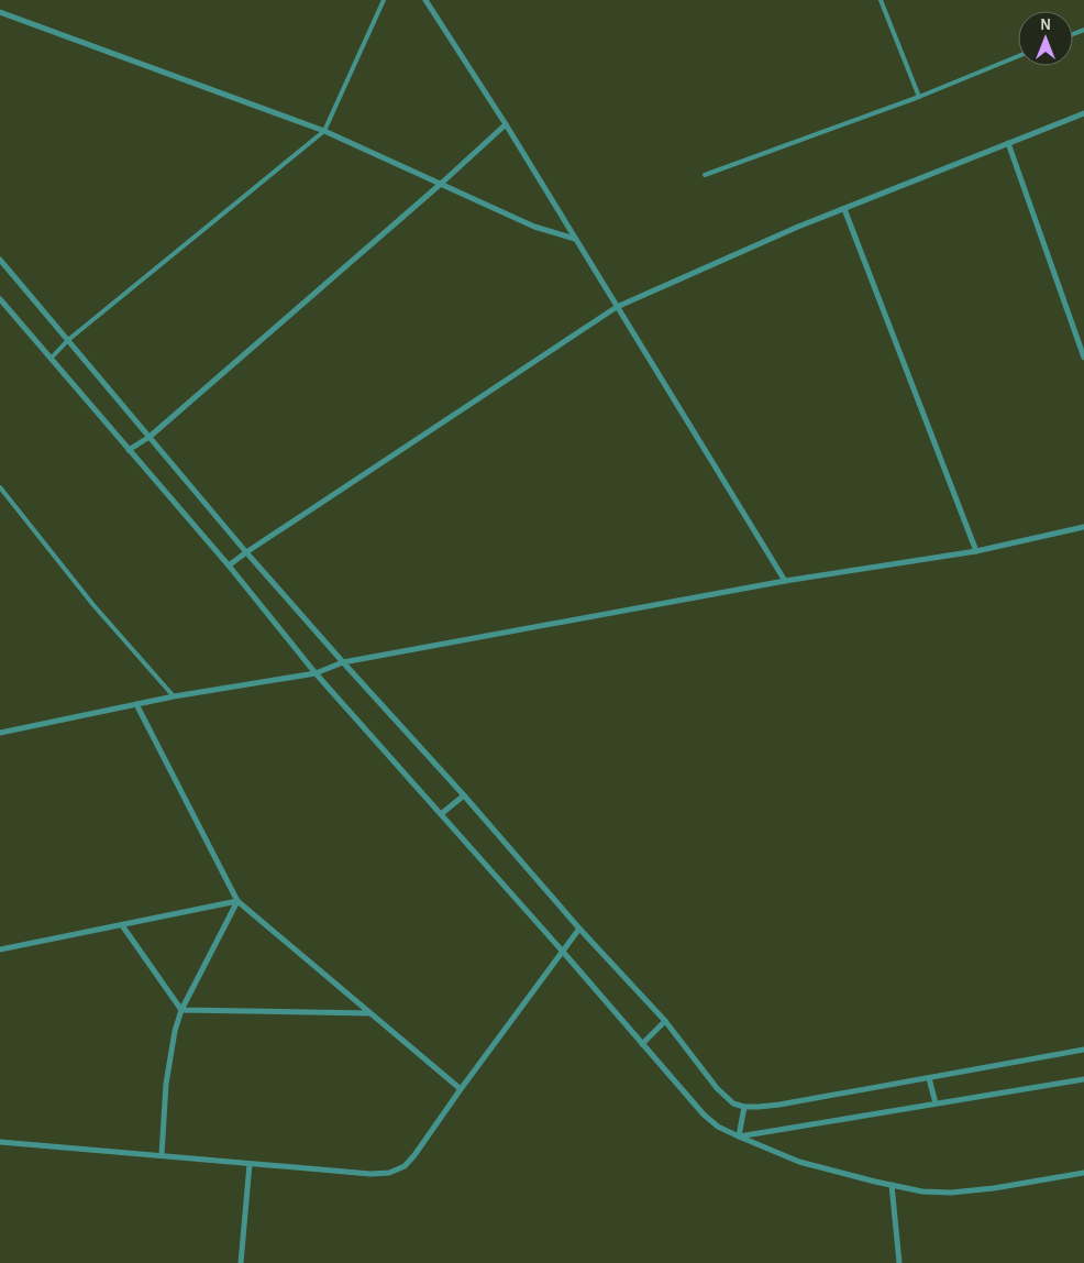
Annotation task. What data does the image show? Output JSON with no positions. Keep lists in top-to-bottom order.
{
  "north": "top"
}
